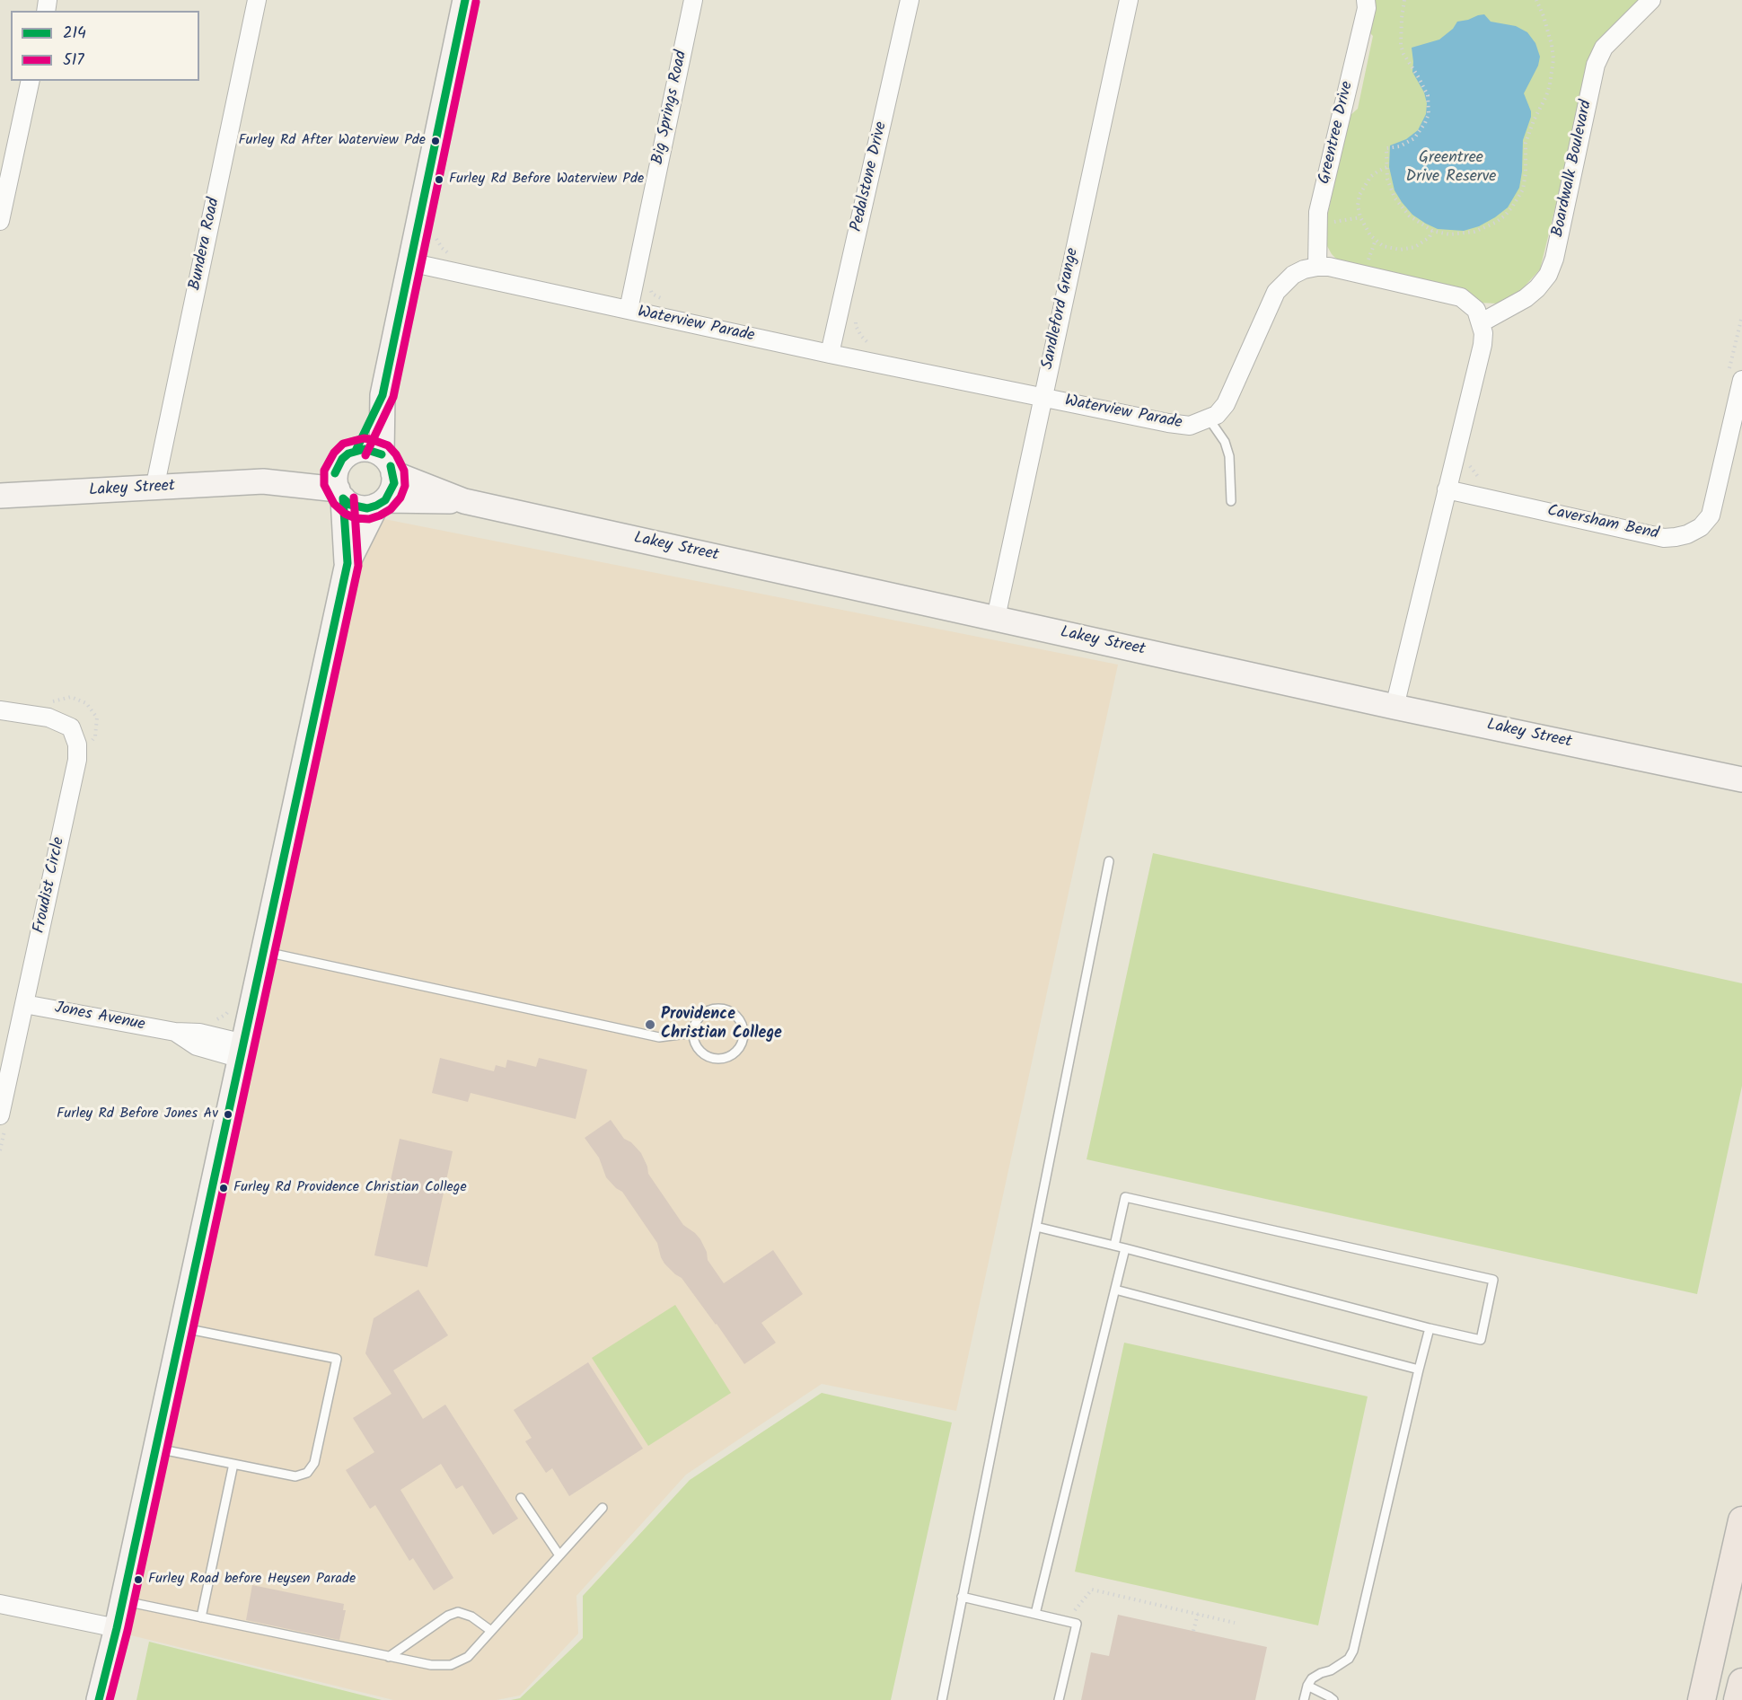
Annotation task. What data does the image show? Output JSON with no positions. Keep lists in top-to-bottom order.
{
  "streets": {
    "street": [
      "Big Springs Road",
      "Greentree Drive",
      "Boardwalk Boulevard",
      "Pedalstone Drive",
      "Bundera Road",
      "Sandleford Grange",
      "Waterview Parade",
      "Lakey Street",
      "Caversham Bend",
      "Froudist Circle",
      "Jones Avenue"
    ]
  },
  "crossings": [
    ["Big Springs Road", "Waterview Parade"],
    ["Pedalstone Drive", "Waterview Parade"],
    ["Bundera Road", "Lakey Street"],
    ["Sandleford Grange", "Waterview Parade"],
    ["Sandleford Grange", "Lakey Street"],
    ["Froudist Circle", "Jones Avenue"]
  ],
  "parks": ["Greentree Drive Reserve"],
  "places": [
    "Furley Rd After Waterview Pde",
    "Furley Rd Before Waterview Pde",
    "Providence Christian College",
    "Furley Rd Before Jones Av",
    "Furley Rd Providence Christian College",
    "Furley Road before Heysen Parade"
  ],
  "lines": ["transit line 214", "transit line 517"],
  "legend": ["214", "517"]
}
